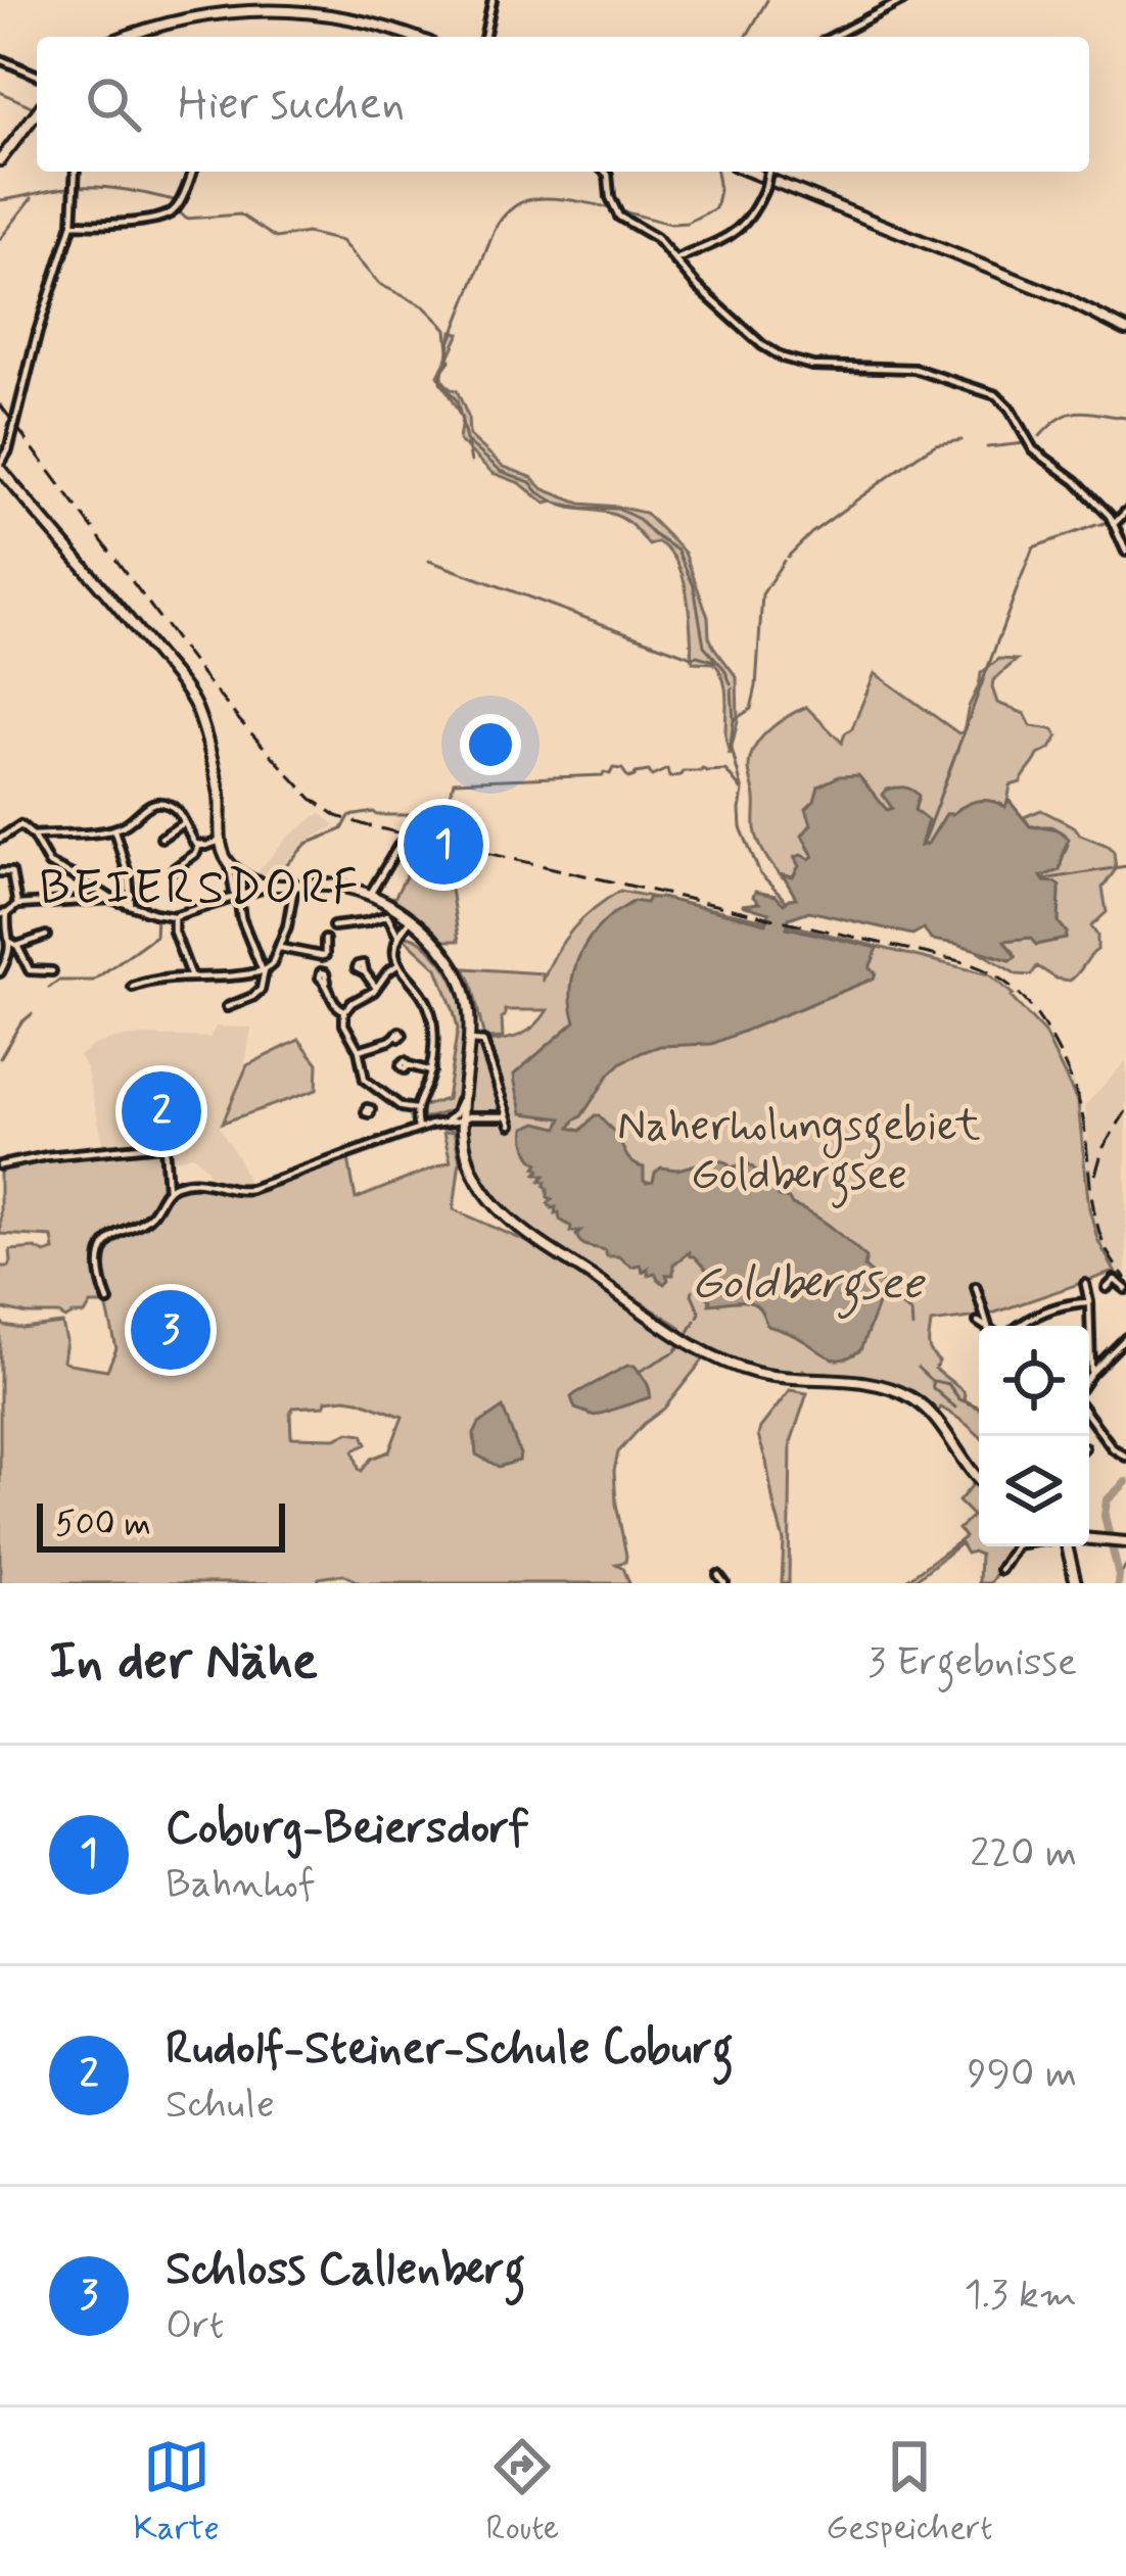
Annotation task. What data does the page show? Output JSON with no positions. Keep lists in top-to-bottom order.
{
  "districts": ["BEIERSDORF"],
  "water": ["Goldbergsee"],
  "parks": ["Naherholungsgebiet Goldbergsee"],
  "scale_bar": "500 m",
  "page": {
    "search": "Hier suchen",
    "pins": ["1", "2", "3"],
    "scale": "500 m",
    "heading": ["In der Nähe", "3 Ergebnisse"],
    "list": [
      {
        "mark": "1",
        "name": "Coburg-Beiersdorf",
        "note": "Bahnhof",
        "value": "220 m"
      },
      {
        "mark": "2",
        "name": "Rudolf-Steiner-Schule Coburg",
        "note": "Schule",
        "value": "990 m"
      },
      {
        "mark": "3",
        "name": "Schloss Callenberg",
        "note": "Ort",
        "value": "1.3 km"
      }
    ],
    "nav": ["Karte", "Route", "Gespeichert"]
  }
}
